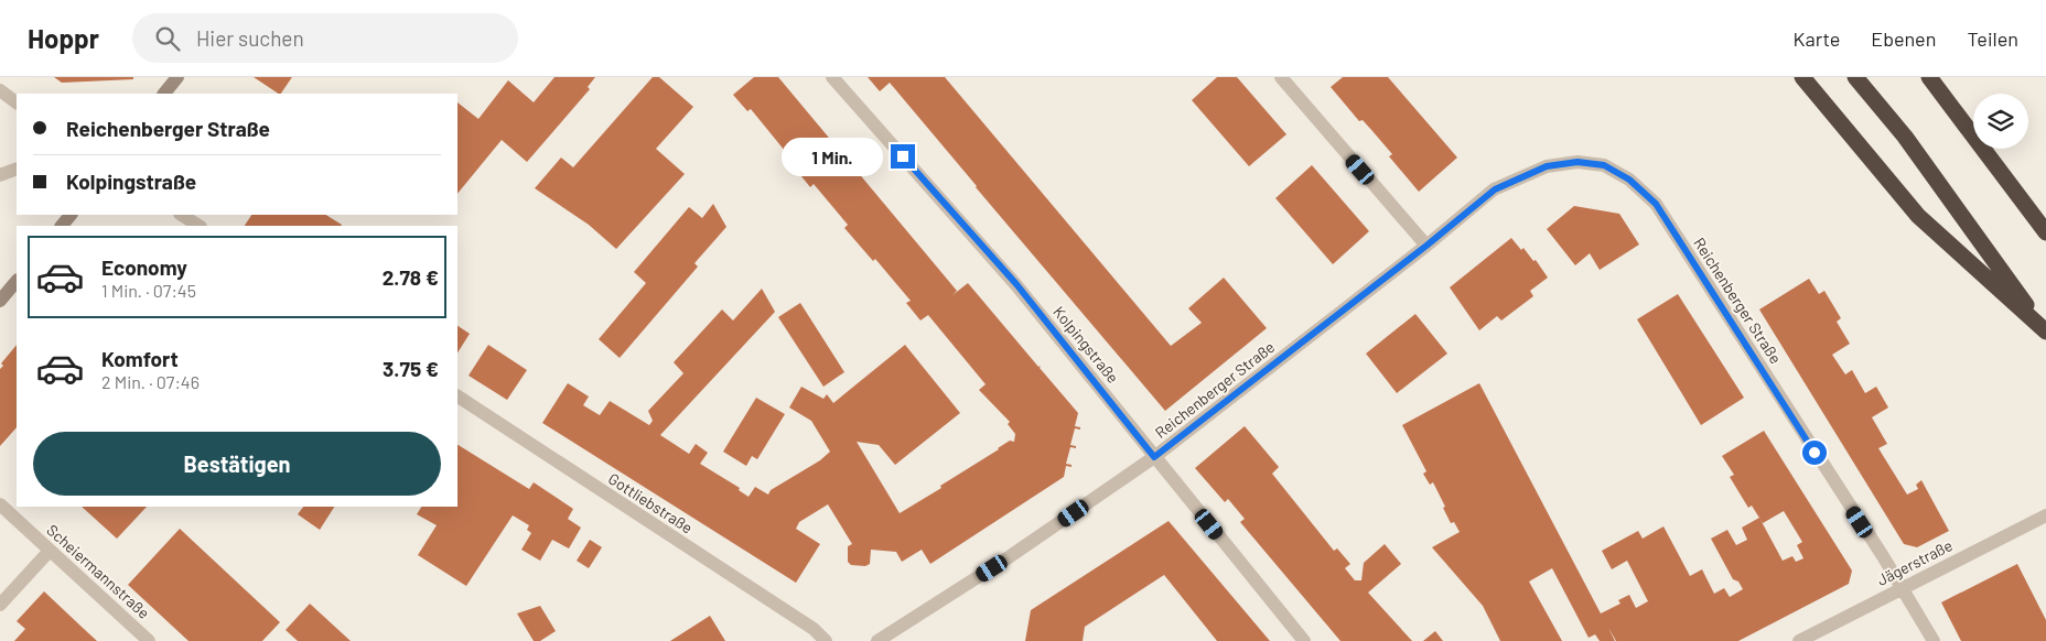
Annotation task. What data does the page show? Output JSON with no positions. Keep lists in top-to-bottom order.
{
  "streets": {
    "street": [
      "Reichenberger Straße",
      "Kolpingstraße",
      "Gottliebstraße",
      "Jägerstraße",
      "Scheiermannstraße"
    ]
  },
  "crossings": [
    ["Reichenberger Straße", "Kolpingstraße"],
    ["Reichenberger Straße", "Jägerstraße"]
  ],
  "page": {
    "header": "Hoppr",
    "search": "Hier suchen",
    "nav": ["Karte", "Ebenen", "Teilen"],
    "banner": ["Reichenberger Straße", "Kolpingstraße"],
    "bubble": "1 Min.",
    "list": [
      {
        "name": "Economy",
        "note": "1 Min. · 07:45",
        "value": "2.78 €"
      },
      {
        "name": "Komfort",
        "note": "2 Min. · 07:46",
        "value": "3.75 €"
      }
    ],
    "buttons": "Bestätigen"
  }
}
